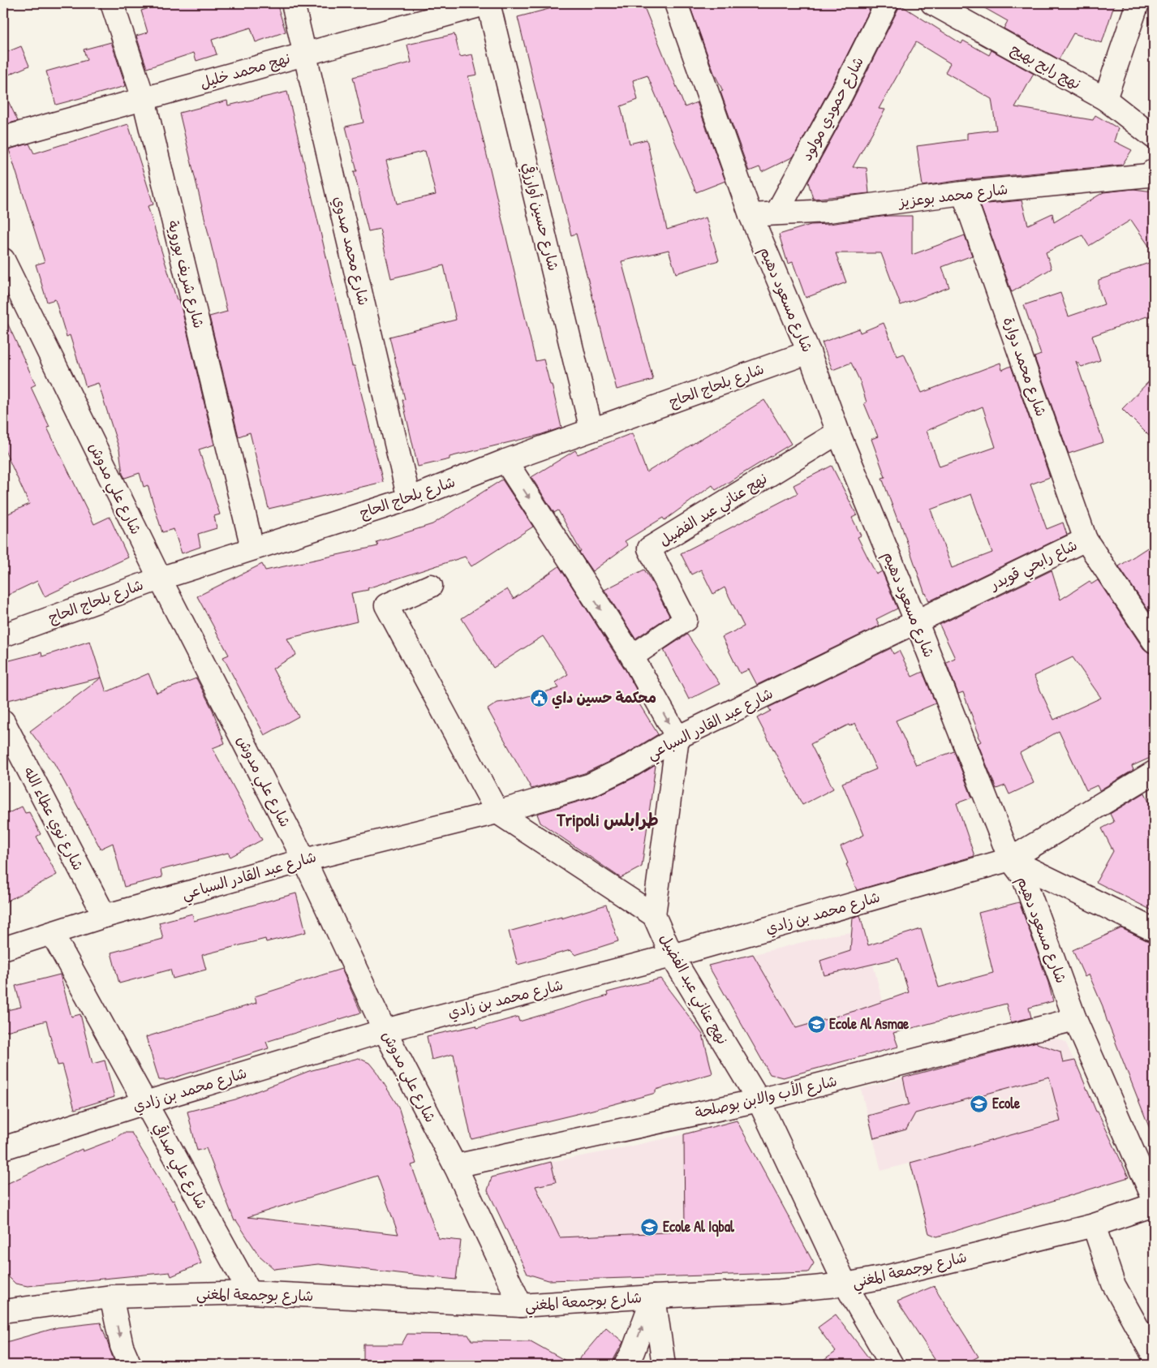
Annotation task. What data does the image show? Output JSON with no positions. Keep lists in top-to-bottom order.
{
  "streets": {
    "street": [
      "نهج رابح بهيج",
      "نهج محمد خليل",
      "شارع حمودي مولود",
      "شارع محمد بوعزيز",
      "شارع حسين أوارزقي",
      "شارع محمد صدوي",
      "شارع شريف بوروية",
      "شارع مسعود دهيم",
      "شارع محمد دوارة",
      "شارع بلحاج الحاج",
      "شارع علي مدوش",
      "نهج عناني عبد الفضيل",
      "شاع رابحي قويدر",
      "شارع عبد القادر السباعي",
      "شارع نوي عطاء الله",
      "شارع محمد بن زادي",
      "شارع الأب والابن بوصلحة",
      "شارع علي صداقي",
      "شارع بوجمعة المغني"
    ]
  },
  "crossings": [
    ["نهج محمد خليل", "شارع حسين أوارزقي"],
    ["نهج محمد خليل", "شارع محمد صدوي"],
    ["نهج محمد خليل", "شارع شريف بوروية"],
    ["شارع حمودي مولود", "شارع محمد بوعزيز"],
    ["شارع محمد بوعزيز", "شارع مسعود دهيم"],
    ["شارع محمد بوعزيز", "شارع محمد دوارة"],
    ["شارع حسين أوارزقي", "شارع بلحاج الحاج"],
    ["شارع محمد صدوي", "شارع بلحاج الحاج"],
    ["شارع شريف بوروية", "شارع بلحاج الحاج"],
    ["شارع مسعود دهيم", "شارع بلحاج الحاج"],
    ["شارع مسعود دهيم", "نهج عناني عبد الفضيل"],
    ["شارع مسعود دهيم", "شاع رابحي قويدر"],
    ["شارع مسعود دهيم", "شارع عبد القادر السباعي"],
    ["شارع مسعود دهيم", "شارع محمد بن زادي"],
    ["شارع مسعود دهيم", "شارع الأب والابن بوصلحة"],
    ["شارع محمد دوارة", "شاع رابحي قويدر"],
    ["شارع بلحاج الحاج", "شارع علي مدوش"],
    ["شارع علي مدوش", "شارع عبد القادر السباعي"],
    ["شارع علي مدوش", "شارع محمد بن زادي"],
    ["شارع علي مدوش", "شارع الأب والابن بوصلحة"],
    ["شارع علي مدوش", "شارع بوجمعة المغني"],
    ["نهج عناني عبد الفضيل", "شارع محمد بن زادي"],
    ["نهج عناني عبد الفضيل", "شارع الأب والابن بوصلحة"],
    ["نهج عناني عبد الفضيل", "شارع بوجمعة المغني"],
    ["شاع رابحي قويدر", "شارع عبد القادر السباعي"],
    ["شارع عبد القادر السباعي", "شارع نوي عطاء الله"],
    ["شارع عبد القادر السباعي", "شارع علي صداقي"],
    ["شارع محمد بن زادي", "شارع علي صداقي"],
    ["شارع علي صداقي", "شارع بوجمعة المغني"]
  ],
  "districts": ["Tripoli طرابلس"],
  "places": {
    "public building": ["محكمة حسين داي"],
    "school or university": ["Ecole Al Asmae", "Ecole", "Ecole Al Iqbal"]
  }
}
